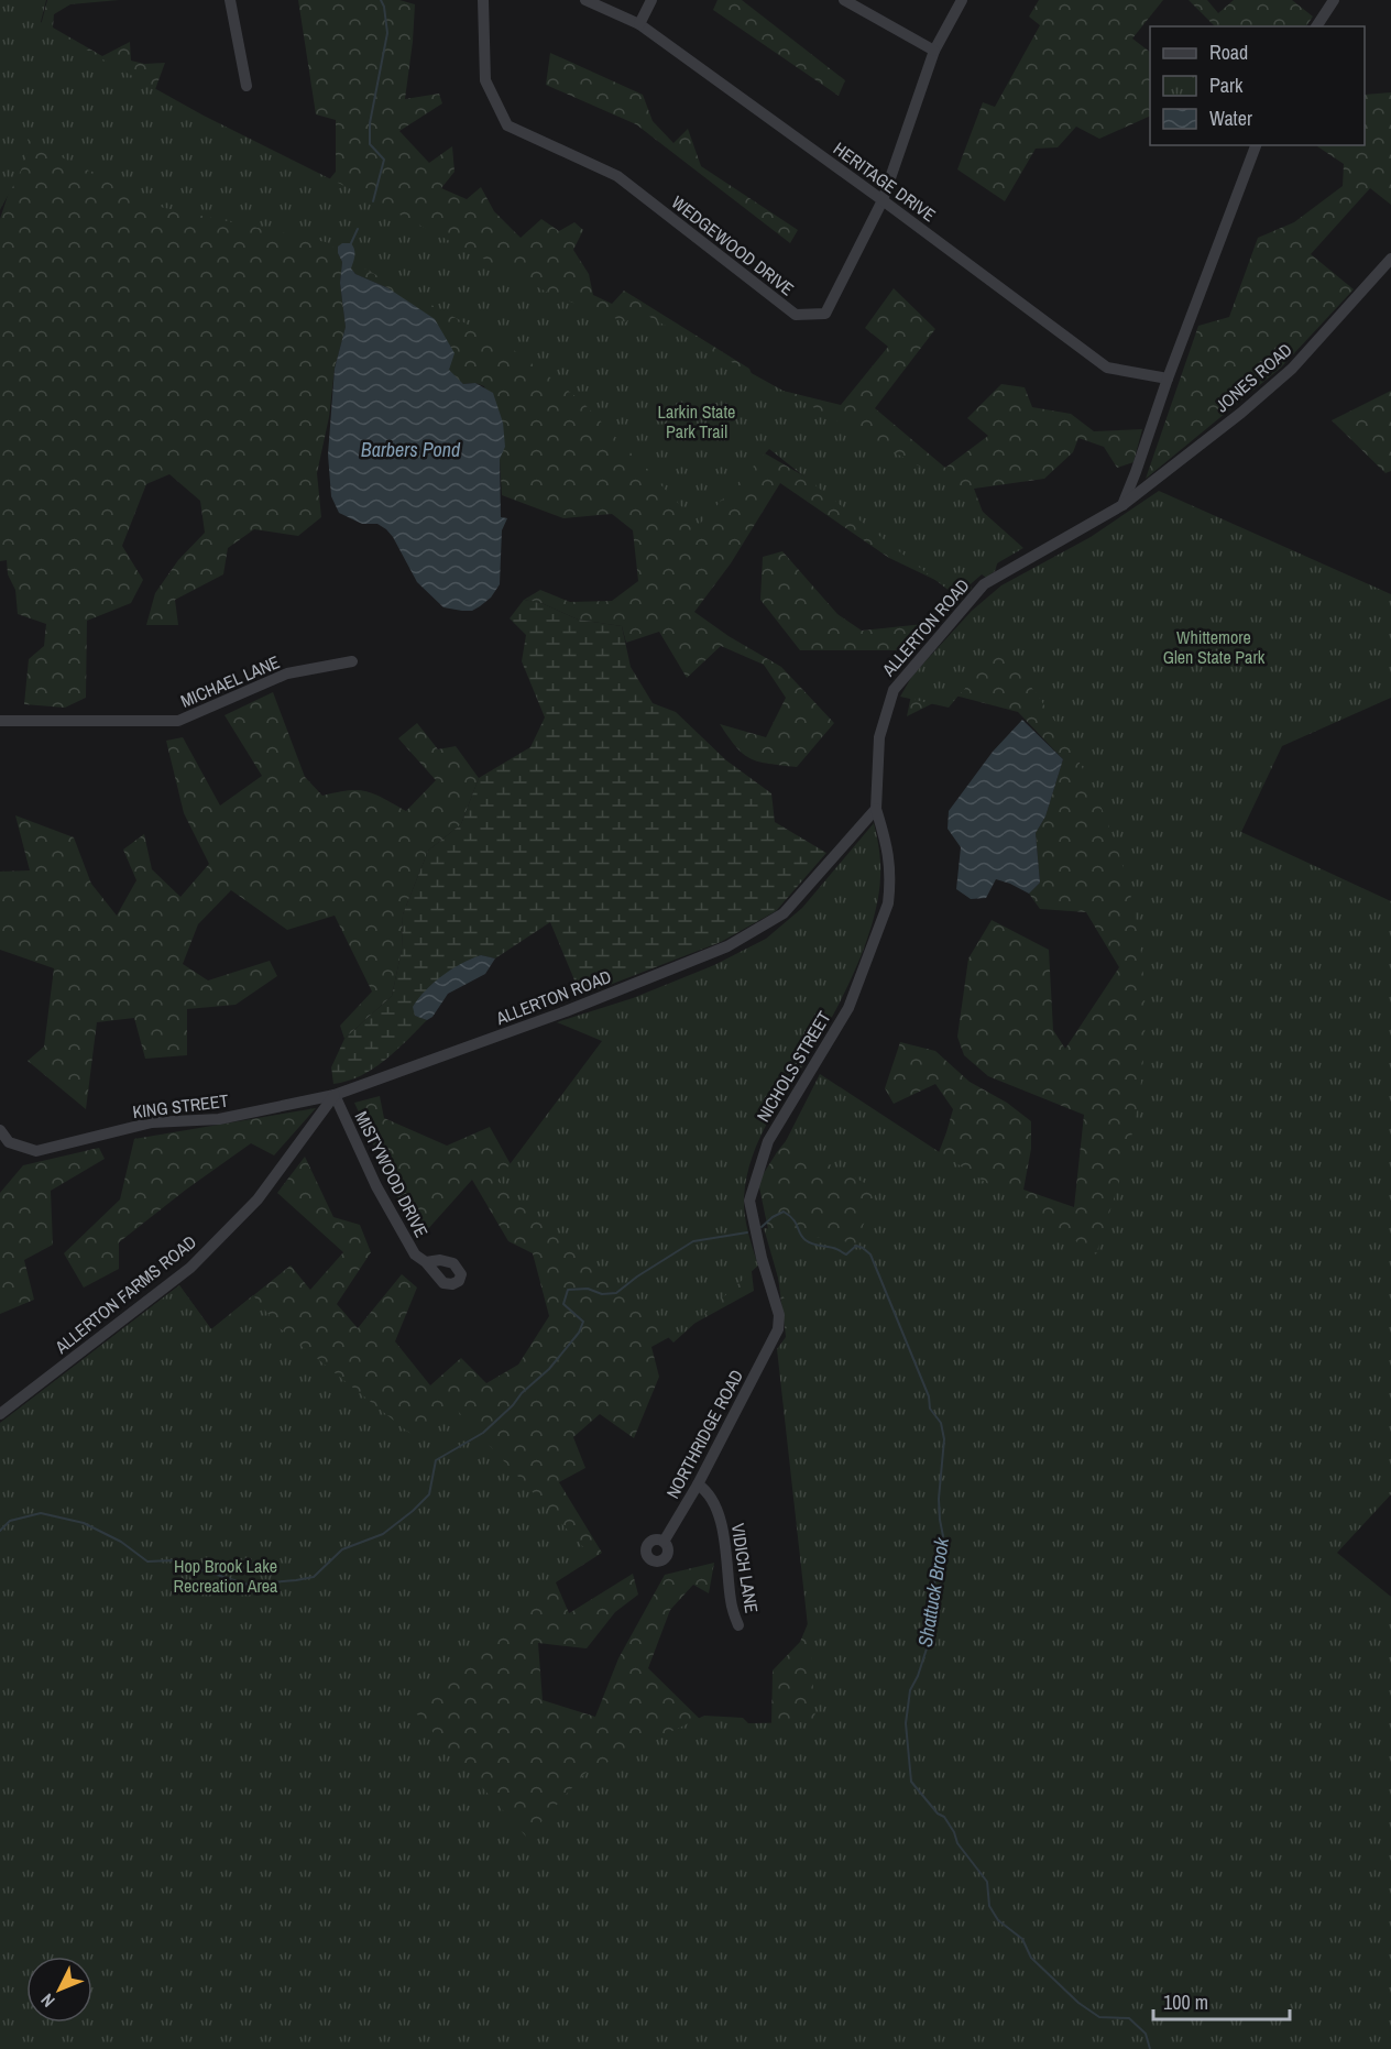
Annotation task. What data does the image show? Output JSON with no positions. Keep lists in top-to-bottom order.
{
  "streets": {
    "street": [
      "HERITAGE DRIVE",
      "WEDGEWOOD DRIVE",
      "JONES ROAD",
      "ALLERTON ROAD",
      "MICHAEL LANE",
      "NICHOLS STREET",
      "KING STREET",
      "MISTYWOOD DRIVE",
      "ALLERTON FARMS ROAD",
      "NORTHRIDGE ROAD",
      "VIDICH LANE"
    ]
  },
  "crossings": [
    ["HERITAGE DRIVE", "WEDGEWOOD DRIVE"],
    ["JONES ROAD", "ALLERTON ROAD"],
    ["ALLERTON ROAD", "NICHOLS STREET"],
    ["ALLERTON ROAD", "KING STREET"],
    ["ALLERTON ROAD", "MISTYWOOD DRIVE"],
    ["ALLERTON ROAD", "ALLERTON FARMS ROAD"],
    ["NICHOLS STREET", "NORTHRIDGE ROAD"],
    ["KING STREET", "MISTYWOOD DRIVE"],
    ["KING STREET", "ALLERTON FARMS ROAD"],
    ["MISTYWOOD DRIVE", "ALLERTON FARMS ROAD"],
    ["NORTHRIDGE ROAD", "VIDICH LANE"]
  ],
  "water": ["Barbers Pond", "Shattuck Brook"],
  "parks": ["Larkin State Park Trail", "Whittemore Glen State Park", "Hop Brook Lake Recreation Area"],
  "legend": ["Road", "Park", "Water"],
  "scale_bar": "100 m",
  "north": "bottom left"
}
